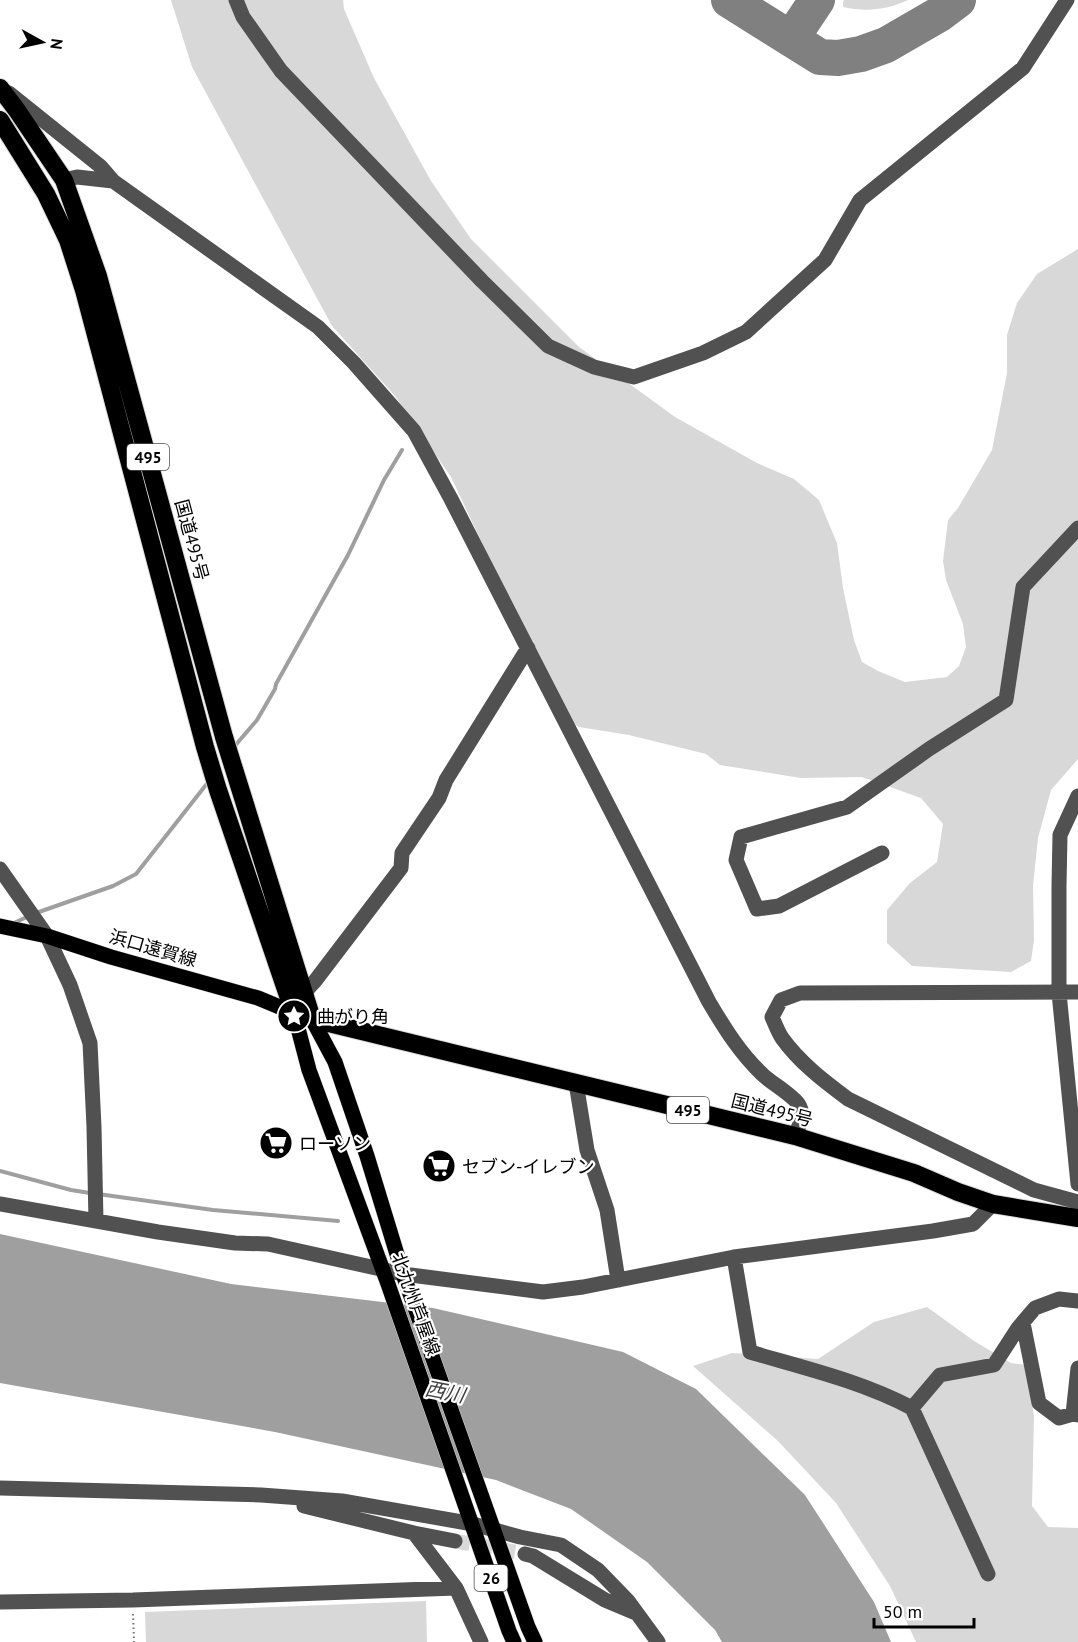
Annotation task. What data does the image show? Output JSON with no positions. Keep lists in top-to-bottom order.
{
  "streets": {
    "highway": ["495", "国道495号"],
    "main road": ["浜口遠賀線", "北九州芦屋線", "26"]
  },
  "crossings": [
    ["495", "国道495号"],
    ["495", "浜口遠賀線"],
    ["495", "北九州芦屋線"],
    ["国道495号", "浜口遠賀線"],
    ["国道495号", "北九州芦屋線"],
    ["浜口遠賀線", "北九州芦屋線"]
  ],
  "water": ["西川"],
  "places": {
    "place": ["曲がり角"],
    "supermarket": ["ローソン", "セブン-イレブン"]
  },
  "scale_bar": "50 m",
  "north": "right"
}
